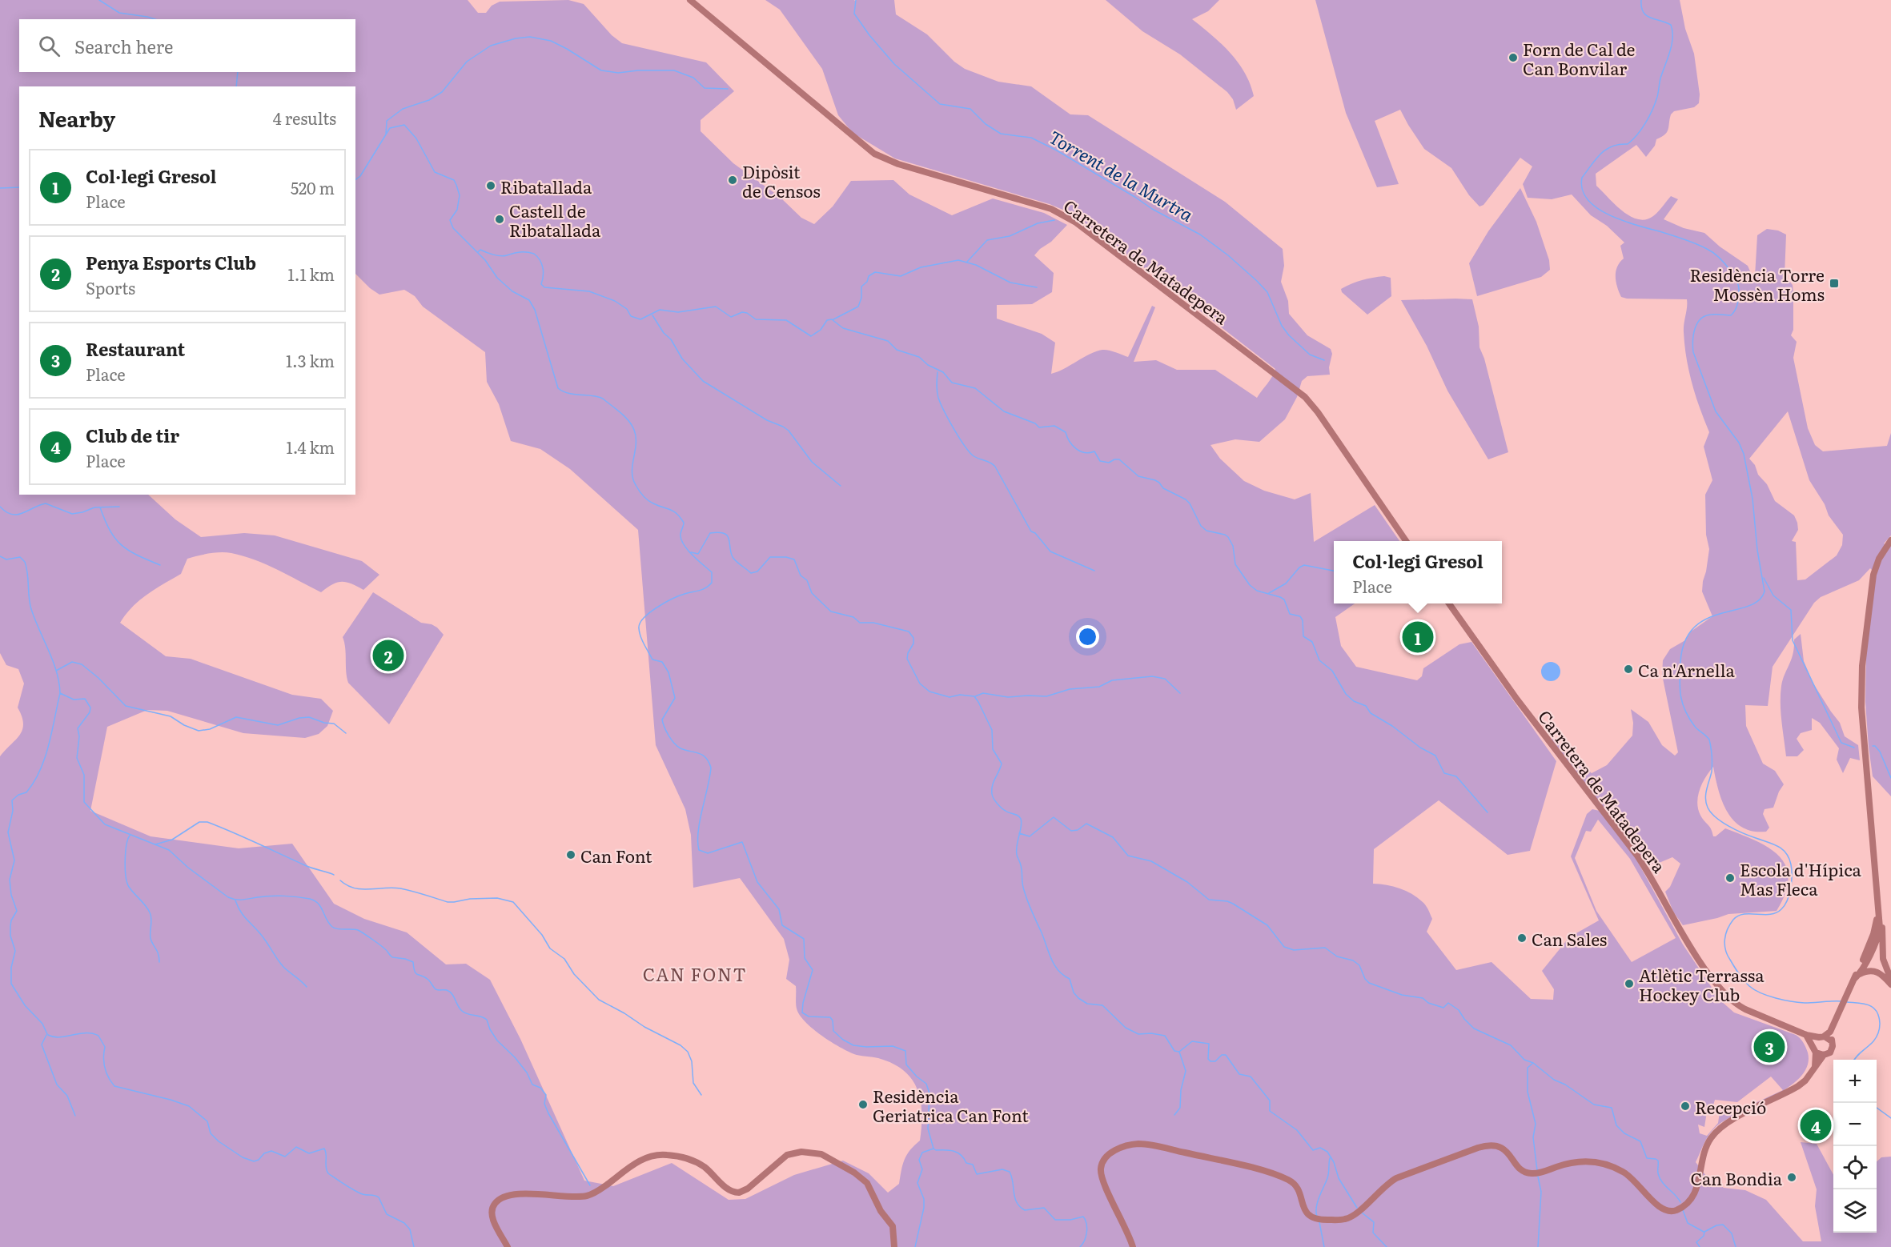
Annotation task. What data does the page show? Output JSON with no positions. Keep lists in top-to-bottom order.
{
  "streets": {
    "street": ["Carretera de Matadepera"]
  },
  "districts": ["CAN FONT"],
  "water": ["Torrent de la Murtra"],
  "places": {
    "other": [
      "Forn de Cal de Can Bonvilar",
      "Dipòsit de Censos",
      "Ribatallada",
      "Castell de Ribatallada",
      "Ca n'Arnella",
      "Can Font",
      "Escola d'Hípica Mas Fleca",
      "Can Sales",
      "Atlètic Terrassa Hockey Club",
      "Residència Geriatrica Can Font",
      "Recepció",
      "Can Bondia"
    ],
    "transit": ["Residència Torre Mossèn Homs"]
  },
  "page": {
    "search": "Search here",
    "heading": ["Nearby", "4 results"],
    "list": [
      {
        "mark": "1",
        "name": "Col·legi Gresol",
        "note": "Place",
        "value": "520 m"
      },
      {
        "mark": "2",
        "name": "Penya Esports Club",
        "note": "Sports",
        "value": "1.1 km"
      },
      {
        "mark": "3",
        "name": "Restaurant",
        "note": "Place",
        "value": "1.3 km"
      },
      {
        "mark": "4",
        "name": "Club de tir",
        "note": "Place",
        "value": "1.4 km"
      }
    ],
    "popup": ["Col·legi Gresol", "Place"],
    "pins": [
      "1",
      "2",
      "3",
      "4"
    ],
    "map_buttons": ["+", "−"]
  }
}
